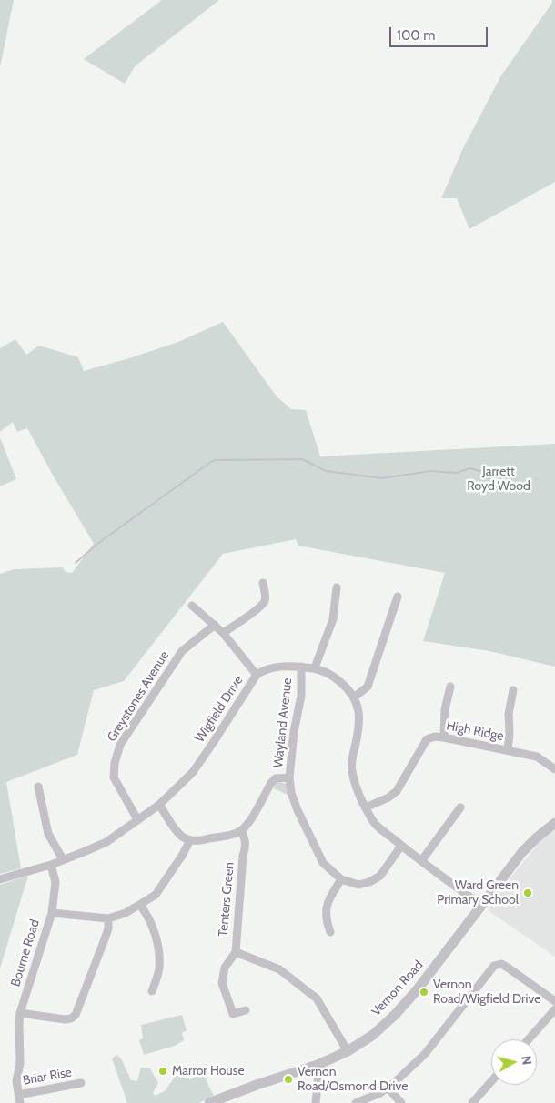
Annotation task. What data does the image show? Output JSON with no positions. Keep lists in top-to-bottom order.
{
  "streets": {
    "street": [
      "Greystones Avenue",
      "Wigfield Drive",
      "Wayland Avenue",
      "High Ridge",
      "Tenters Green",
      "Bourne Road",
      "Vernon Road",
      "Briar Rise"
    ]
  },
  "crossings": [
    ["Greystones Avenue", "Wigfield Drive"],
    ["Wigfield Drive", "Wayland Avenue"],
    ["Wigfield Drive", "High Ridge"],
    ["Wigfield Drive", "Bourne Road"],
    ["Wigfield Drive", "Vernon Road"],
    ["Tenters Green", "Vernon Road"],
    ["Bourne Road", "Briar Rise"]
  ],
  "parks": ["Jarrett Royd Wood"],
  "places": [
    "Ward Green Primary School",
    "Vernon Road/Wigfield Drive",
    "Marror House",
    "Vernon Road/Osmond Drive"
  ],
  "scale_bar": "100 m",
  "north": "right"
}
